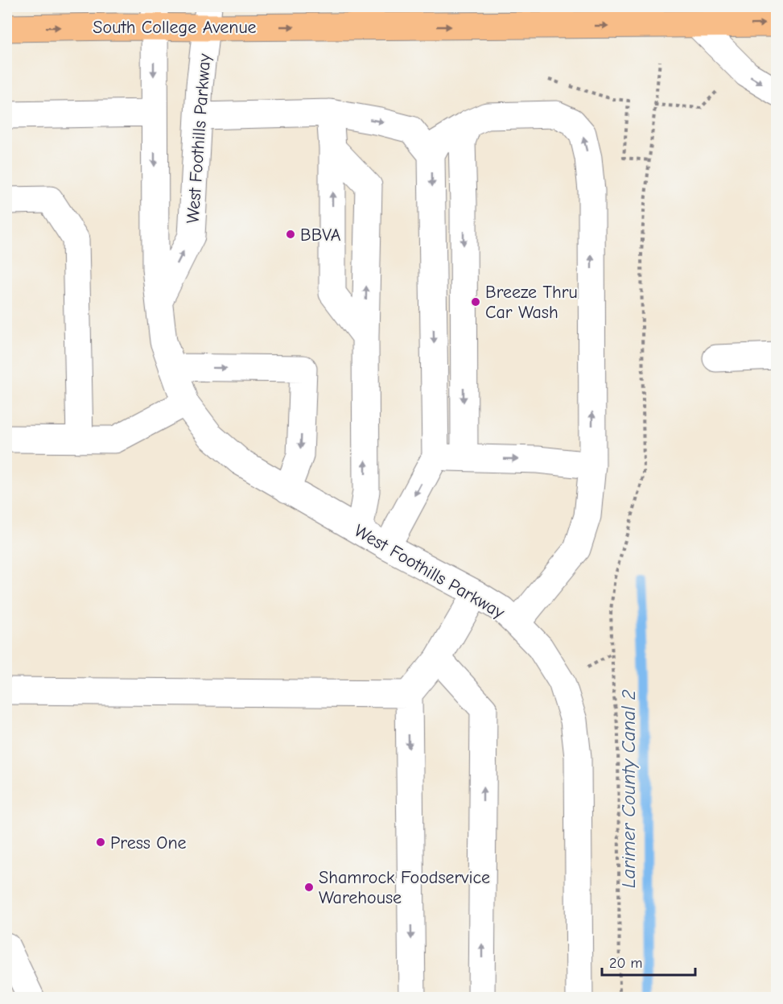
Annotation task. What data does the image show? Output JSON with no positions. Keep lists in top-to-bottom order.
{
  "streets": {
    "highway": ["South College Avenue"],
    "street": ["West Foothills Parkway"]
  },
  "crossings": [
    ["South College Avenue", "West Foothills Parkway"]
  ],
  "one_way": ["South College Avenue"],
  "water": ["Larimer County Canal 2"],
  "places": [
    "BBVA",
    "Breeze Thru Car Wash",
    "Press One",
    "Shamrock Foodservice Warehouse"
  ],
  "scale_bar": "20 m"
}
